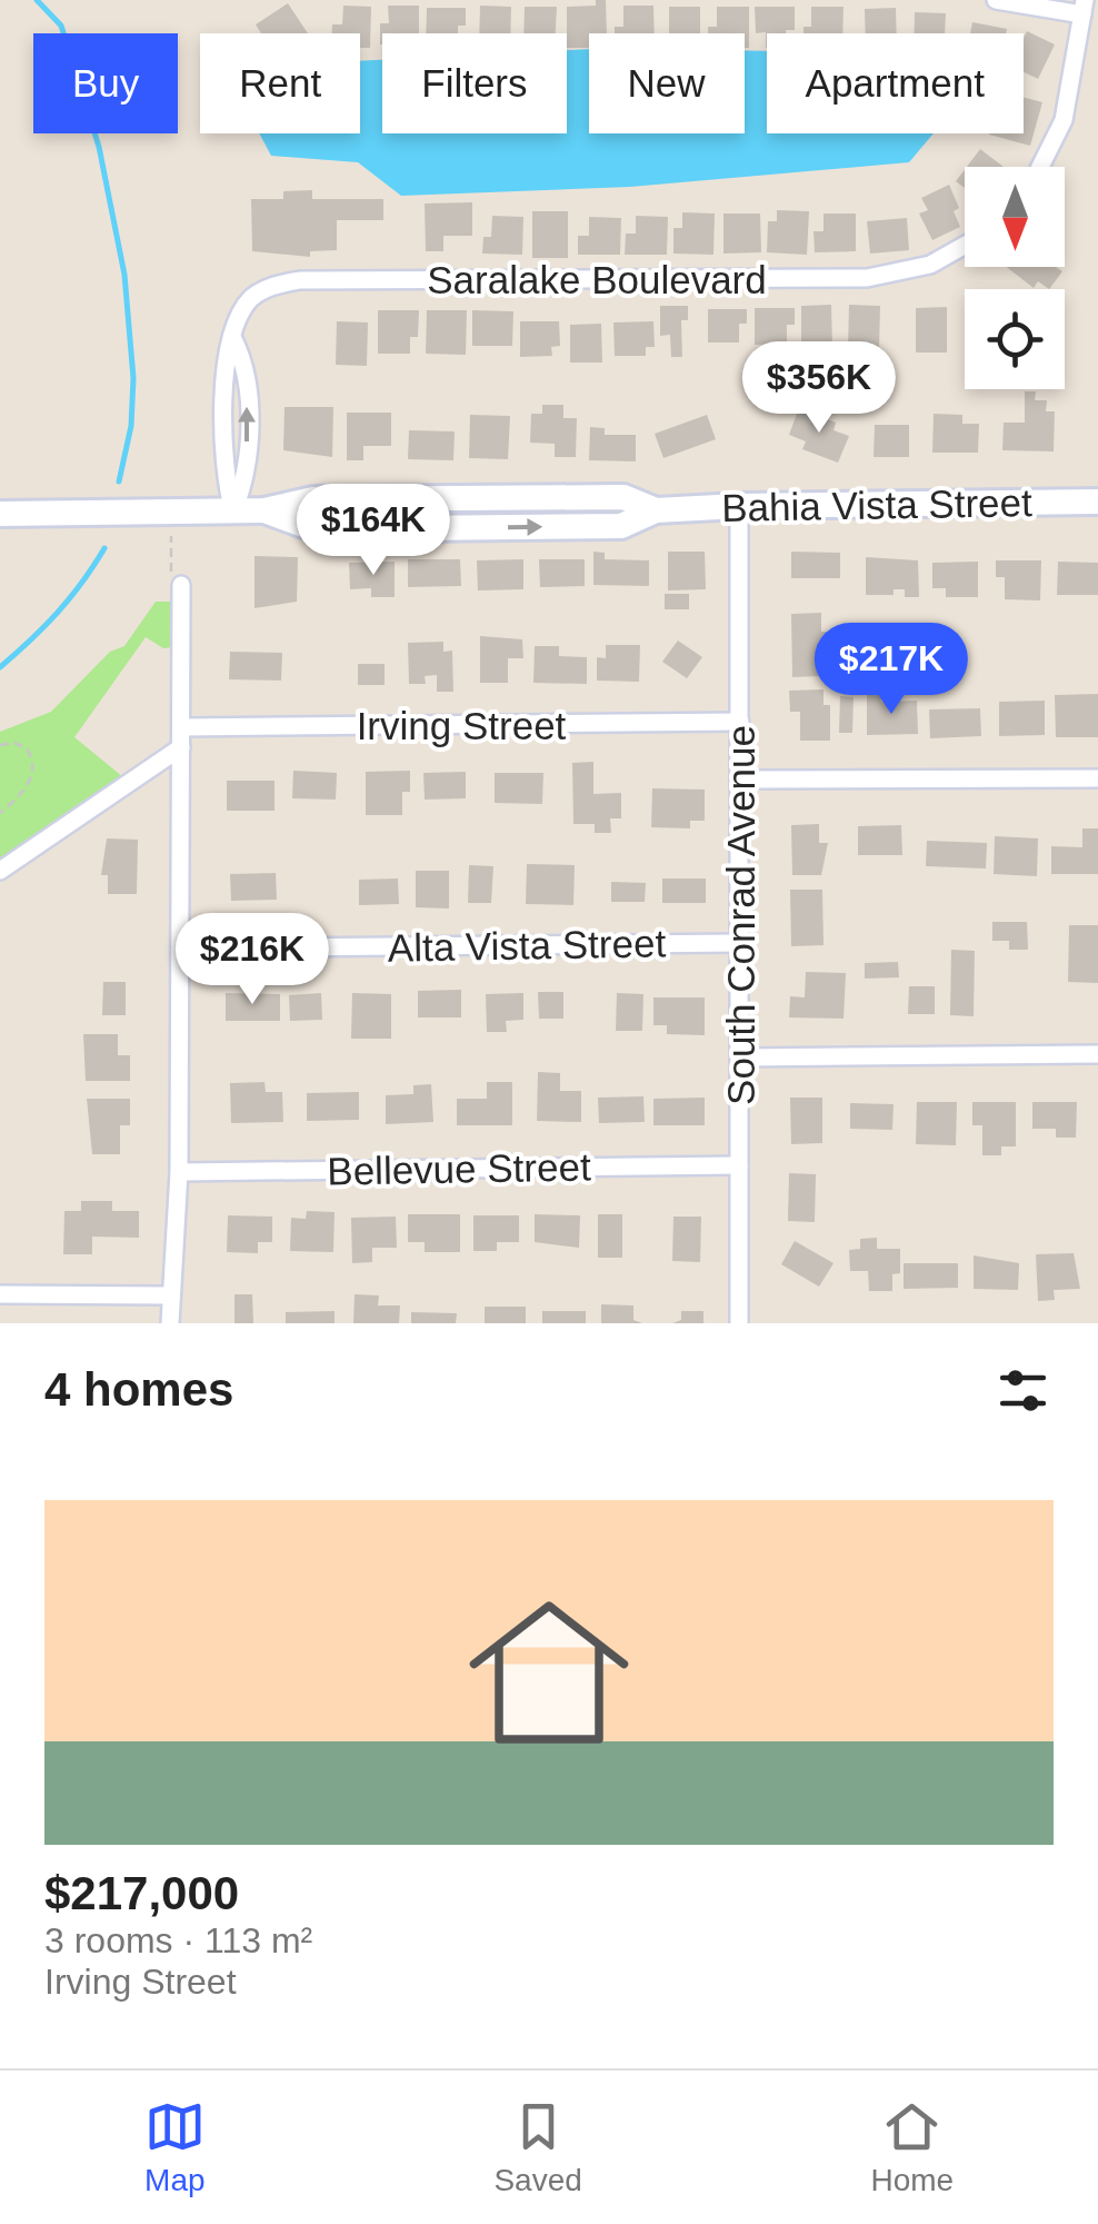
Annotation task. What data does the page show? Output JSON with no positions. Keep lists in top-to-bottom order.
{
  "streets": {
    "street": [
      "Saralake Boulevard",
      "Bahia Vista Street",
      "Irving Street",
      "South Conrad Avenue",
      "Alta Vista Street",
      "Bellevue Street"
    ]
  },
  "crossings": [
    ["Saralake Boulevard", "Bahia Vista Street"],
    ["Bahia Vista Street", "South Conrad Avenue"],
    ["Irving Street", "South Conrad Avenue"],
    ["South Conrad Avenue", "Alta Vista Street"],
    ["South Conrad Avenue", "Bellevue Street"]
  ],
  "north": "bottom",
  "page": {
    "chip": [
      "Buy",
      "Rent",
      "Filters",
      "New",
      "Apartment"
    ],
    "price": [
      "$356K",
      "$164K",
      "$217K",
      "$216K"
    ],
    "heading": "4 homes",
    "list": [
      {
        "name": "$217,000",
        "note": "3 rooms · 113 m² · Irving Street"
      }
    ],
    "tabs": ["Map", "Saved", "Home"]
  }
}
